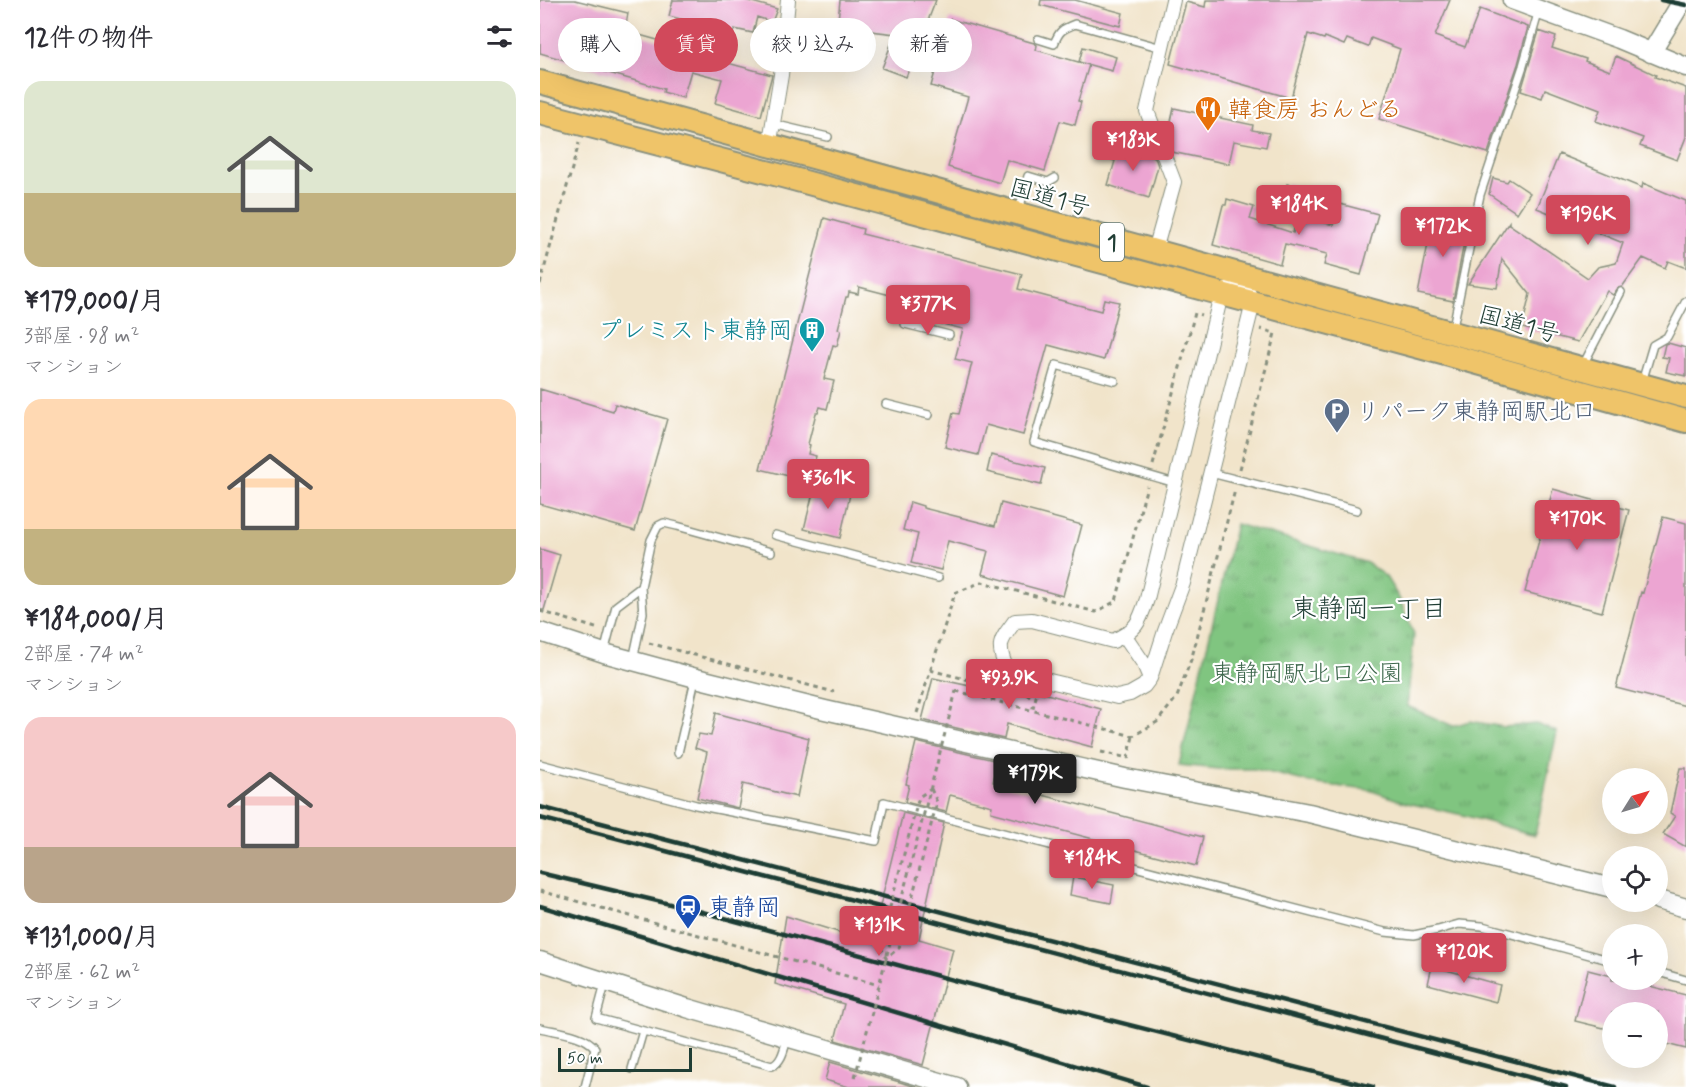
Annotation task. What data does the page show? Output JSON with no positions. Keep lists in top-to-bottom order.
{
  "streets": {
    "highway": ["国道1号", "1"]
  },
  "districts": ["東静岡一丁目"],
  "parks": ["東静岡駅北口公園"],
  "places": {
    "restaurant": ["韓食房 おんどる"],
    "building": ["プレミスト東静岡"],
    "parking": ["リパーク東静岡駅北口"],
    "station": ["東静岡"]
  },
  "scale_bar": "50 m",
  "north": "top right",
  "page": {
    "heading": "12件の物件",
    "chip": [
      "購入",
      "賃貸",
      "絞り込み",
      "新着"
    ],
    "list": [
      {
        "name": "¥179,000/月",
        "note": "3部屋 · 98 m² · マンション"
      },
      {
        "name": "¥184,000/月",
        "note": "2部屋 · 74 m² · マンション"
      },
      {
        "name": "¥131,000/月",
        "note": "2部屋 · 62 m² · マンション"
      }
    ],
    "price": [
      "¥183K",
      "¥184K",
      "¥196K",
      "¥172K",
      "¥377K",
      "¥361K",
      "¥170K",
      "¥93.9K",
      "¥179K",
      "¥184K",
      "¥131K",
      "¥120K"
    ],
    "map_buttons": ["+", "−"],
    "scale": "50 m"
  }
}
